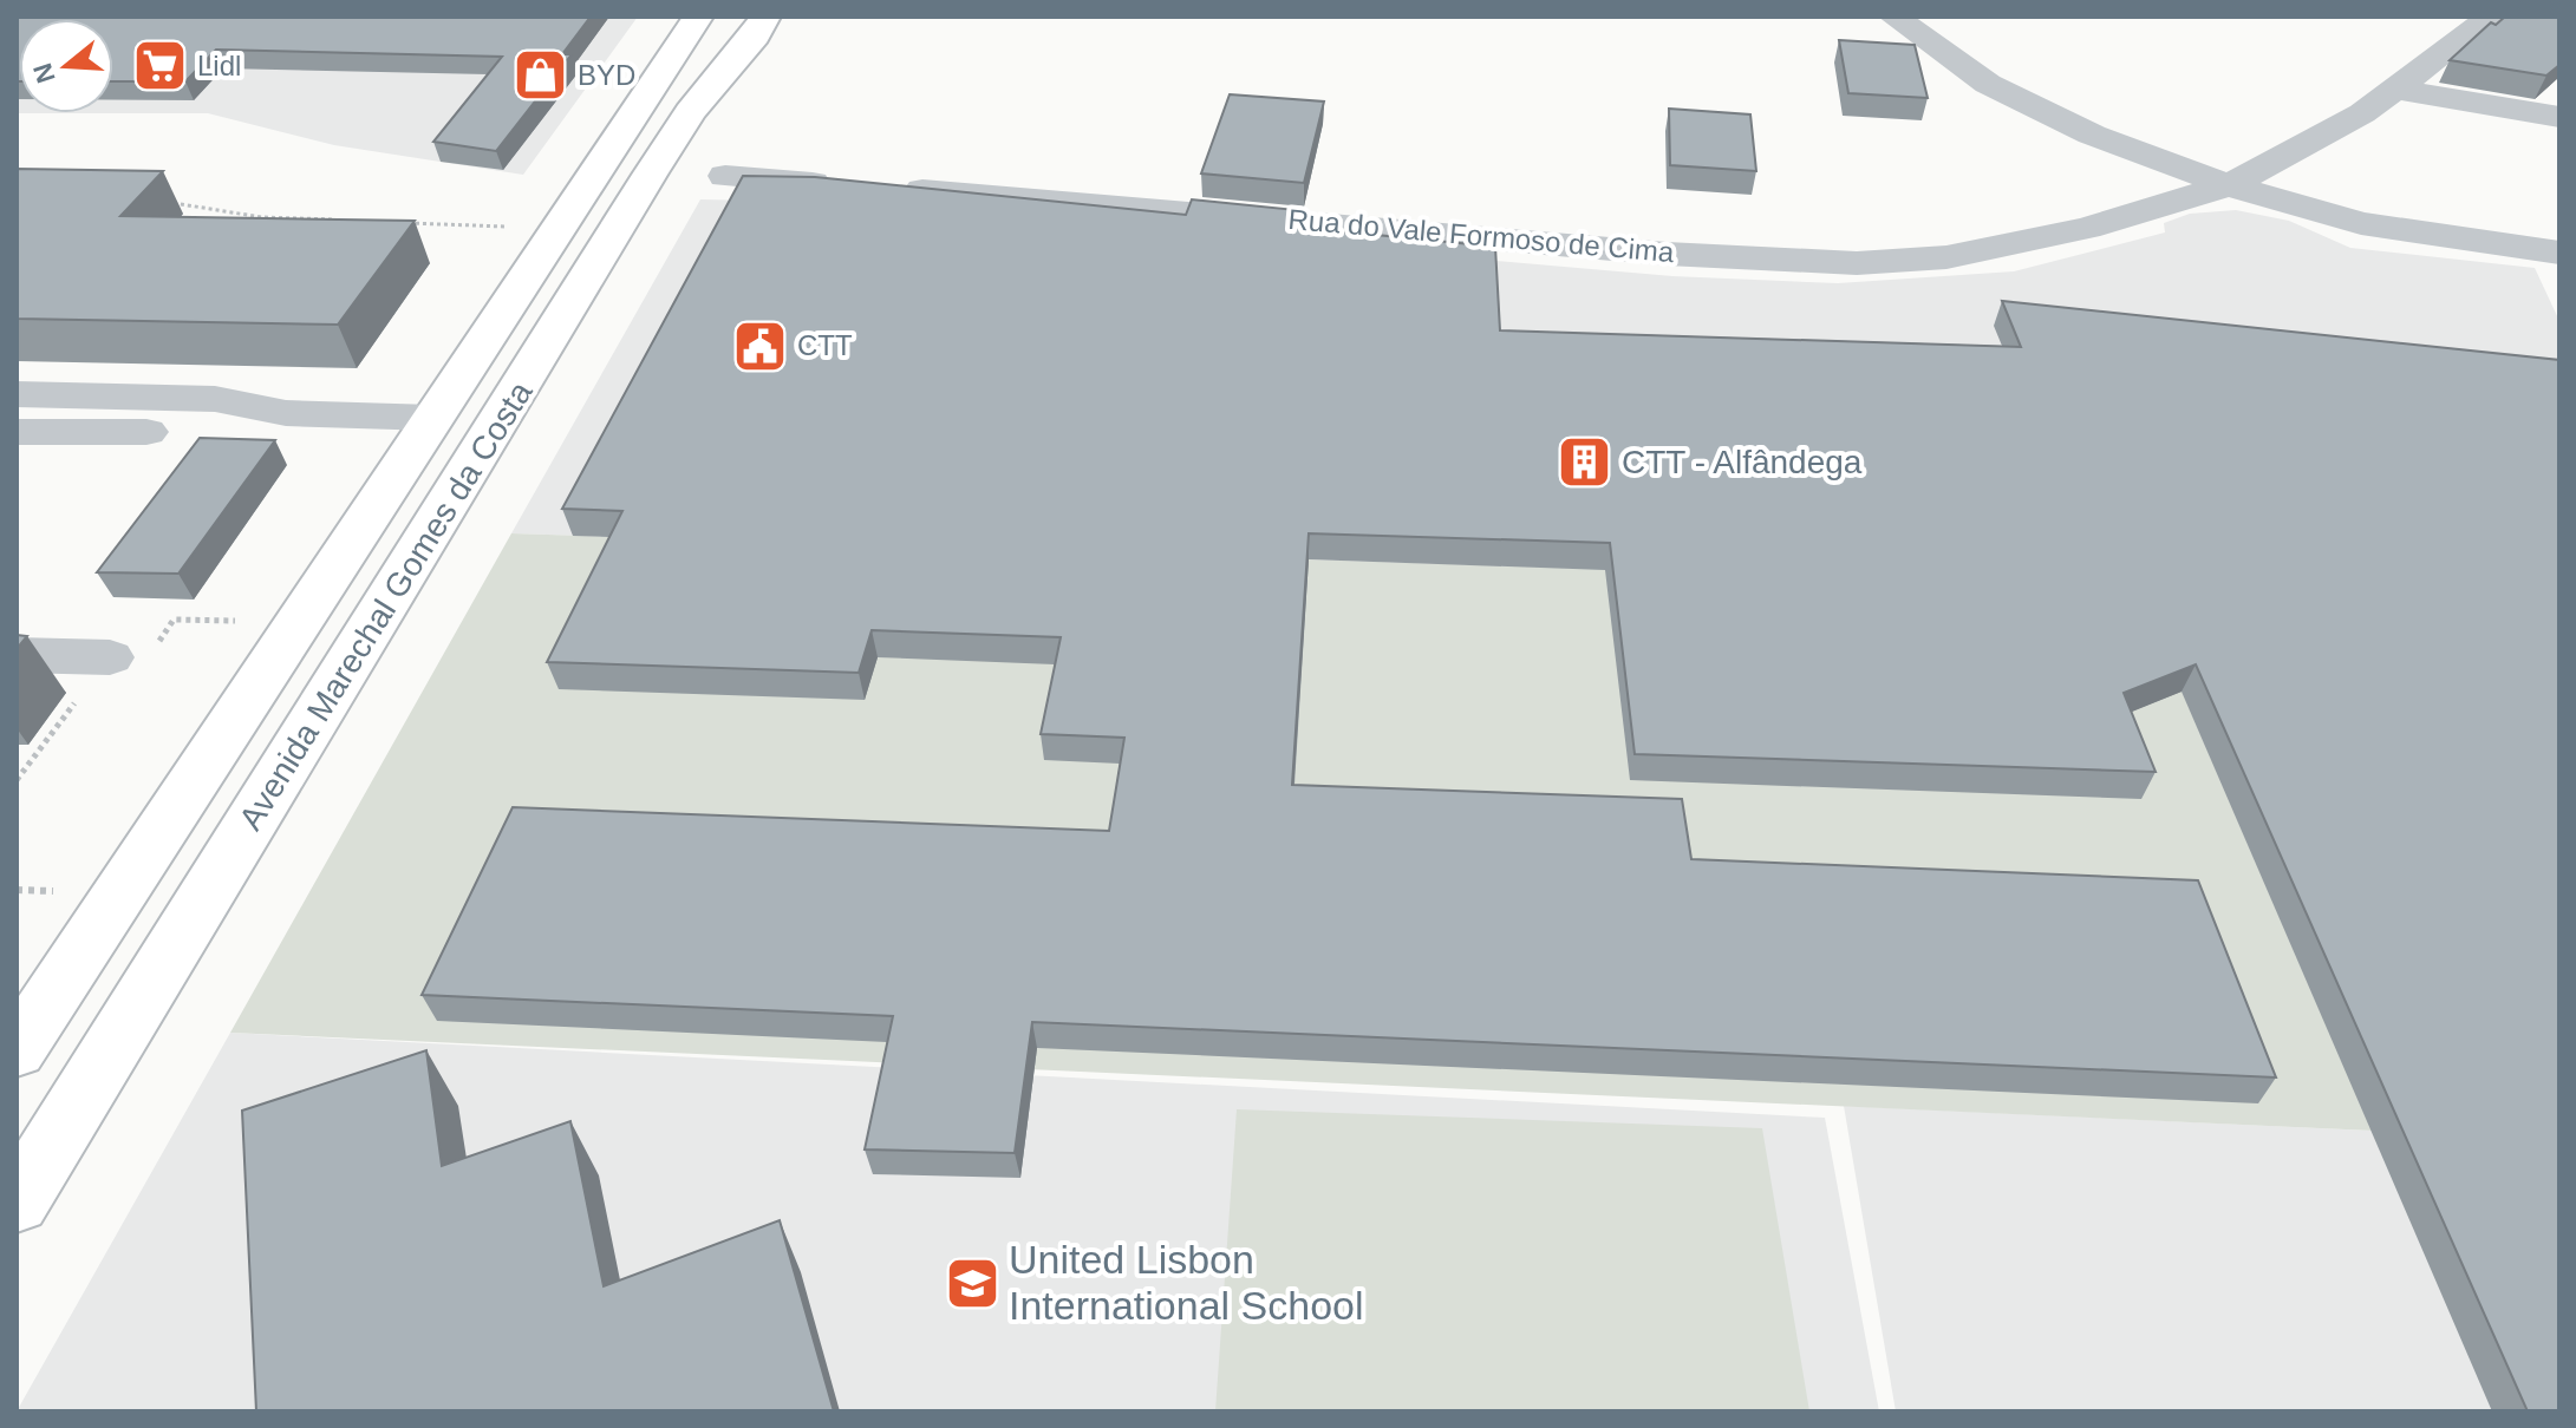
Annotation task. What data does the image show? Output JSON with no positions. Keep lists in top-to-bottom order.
{
  "streets": {
    "main road": ["Avenida Marechal Gomes da Costa"],
    "street": ["Rua do Vale Formoso de Cima"]
  },
  "places": {
    "supermarket": ["Lidl"],
    "shop": ["BYD"],
    "public building": ["CTT"],
    "building": ["CTT - Alfândega"],
    "school or university": ["United Lisbon International School"]
  },
  "north": "left"
}
